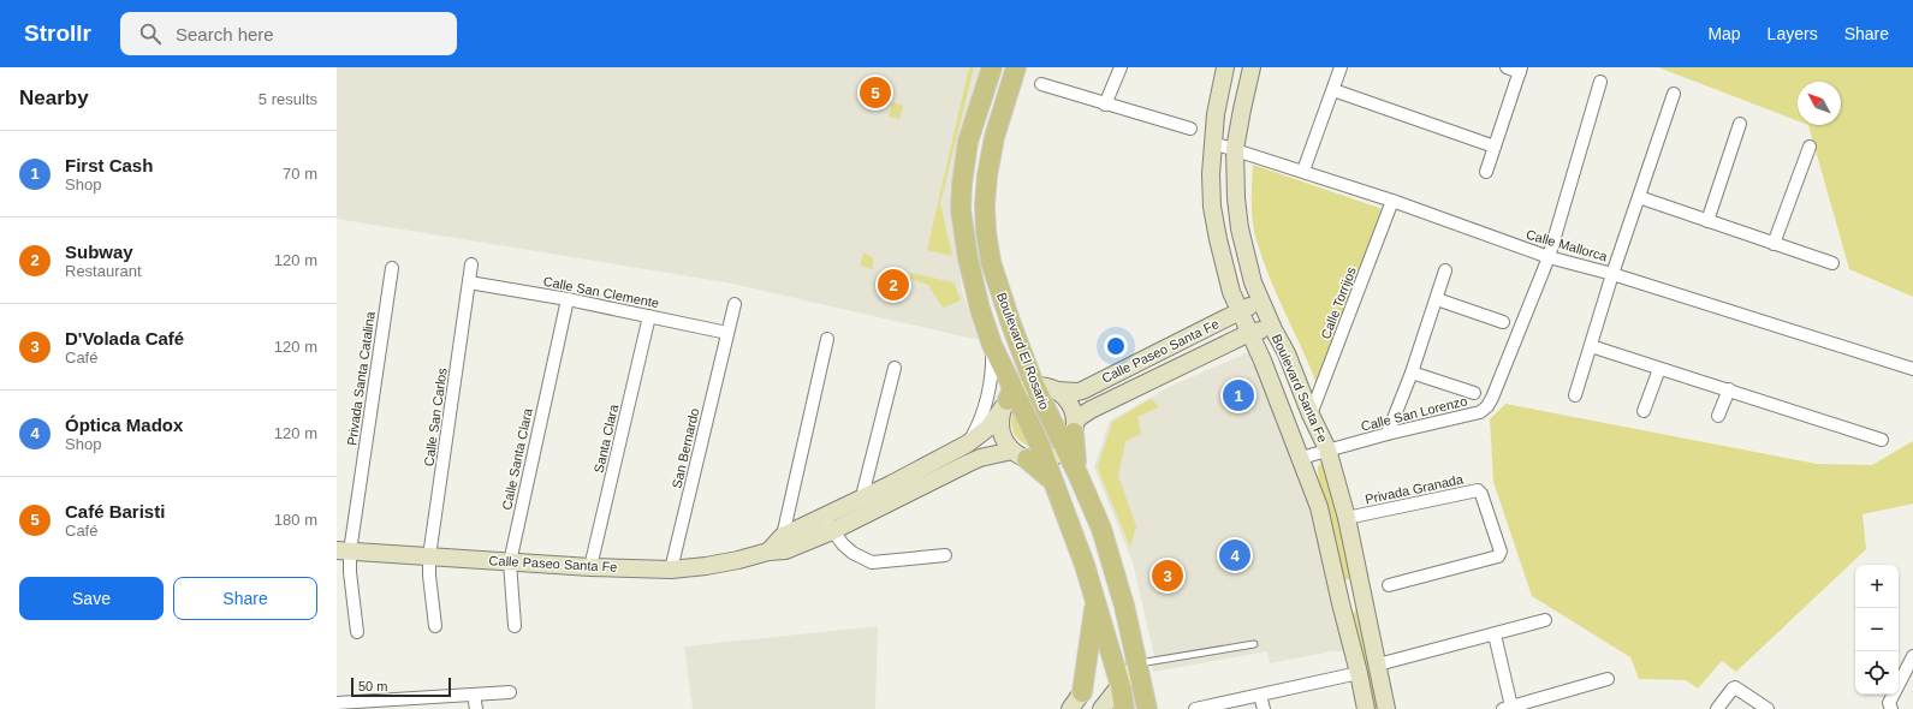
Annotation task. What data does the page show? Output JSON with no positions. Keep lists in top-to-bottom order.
{
  "streets": {
    "main road": ["Boulevard El Rosario"],
    "street": [
      "Calle Mallorca",
      "Calle San Clemente",
      "Calle Torrijos",
      "Calle Paseo Santa Fe",
      "Privada Santa Catalina",
      "Boulevard Santa Fe",
      "Calle San Lorenzo",
      "Calle San Carlos",
      "Santa Clara",
      "San Bernardo",
      "Calle Santa Clara",
      "Privada Granada"
    ]
  },
  "crossings": [
    ["Calle Mallorca", "Calle Torrijos"],
    ["Calle Mallorca", "Boulevard Santa Fe"],
    ["Calle Mallorca", "Calle San Lorenzo"],
    ["Calle San Clemente", "Calle San Carlos"],
    ["Calle San Clemente", "Santa Clara"],
    ["Calle San Clemente", "San Bernardo"],
    ["Calle San Clemente", "Calle Santa Clara"],
    ["Calle Torrijos", "Boulevard Santa Fe"],
    ["Boulevard El Rosario", "Calle Paseo Santa Fe"],
    ["Calle Paseo Santa Fe", "Privada Santa Catalina"],
    ["Calle Paseo Santa Fe", "Boulevard Santa Fe"],
    ["Calle Paseo Santa Fe", "Calle San Carlos"],
    ["Calle Paseo Santa Fe", "Santa Clara"],
    ["Calle Paseo Santa Fe", "San Bernardo"],
    ["Calle Paseo Santa Fe", "Calle Santa Clara"],
    ["Boulevard Santa Fe", "Calle San Lorenzo"],
    ["Boulevard Santa Fe", "Privada Granada"]
  ],
  "scale_bar": "50 m",
  "north": "top left",
  "page": {
    "header": "Strollr",
    "search": "Search here",
    "nav": ["Map", "Layers", "Share"],
    "heading": ["Nearby", "5 results"],
    "pins": [
      "5",
      "2",
      "1",
      "4",
      "3"
    ],
    "list": [
      {
        "mark": "1",
        "name": "First Cash",
        "note": "Shop",
        "value": "70 m"
      },
      {
        "mark": "2",
        "name": "Subway",
        "note": "Restaurant",
        "value": "120 m"
      },
      {
        "mark": "3",
        "name": "D'Volada Café",
        "note": "Café",
        "value": "120 m"
      },
      {
        "mark": "4",
        "name": "Óptica Madox",
        "note": "Shop",
        "value": "120 m"
      },
      {
        "mark": "5",
        "name": "Café Baristi",
        "note": "Café",
        "value": "180 m"
      }
    ],
    "buttons": ["Save", "Share"],
    "map_buttons": ["+", "−"],
    "scale": "50 m"
  }
}
